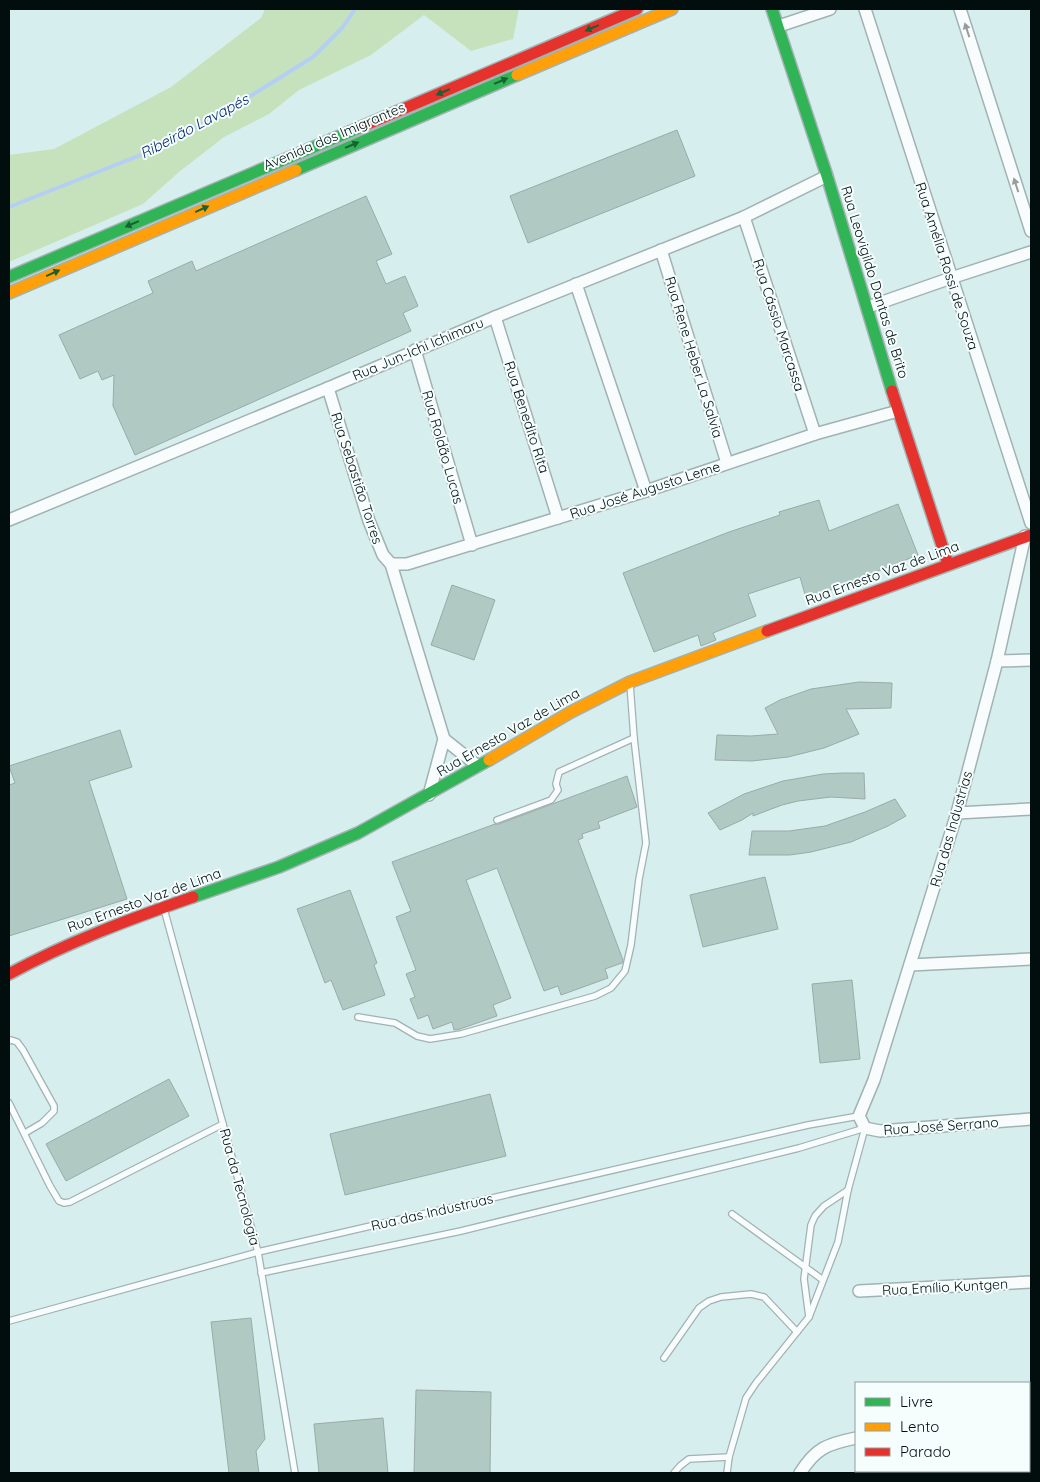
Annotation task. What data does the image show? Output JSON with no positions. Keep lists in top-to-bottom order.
{
  "streets": {
    "street": [
      "Avenida dos Imigrantes",
      "Rua Amélia Rossi de Souza",
      "Rua Leovigildo Dantas de Brito",
      "Rua Cássio Marcassa",
      "Rua Jun-Ichi Ichimaru",
      "Rua Rene Heber La Salvia",
      "Rua Benedito Rita",
      "Rua Roldão Lucas",
      "Rua Sebastião Torres",
      "Rua José Augusto Leme",
      "Rua Ernesto Vaz de Lima",
      "Rua das Industrias",
      "Rua José Serrano",
      "Rua Emílio Kuntgen"
    ],
    "lane": ["Rua da Tecnologia", "Rua das Industruas"]
  },
  "crossings": [
    ["Rua Leovigildo Dantas de Brito", "Rua Jun-Ichi Ichimaru"],
    ["Rua Leovigildo Dantas de Brito", "Rua José Augusto Leme"],
    ["Rua Leovigildo Dantas de Brito", "Rua Ernesto Vaz de Lima"],
    ["Rua Cássio Marcassa", "Rua Jun-Ichi Ichimaru"],
    ["Rua Cássio Marcassa", "Rua José Augusto Leme"],
    ["Rua Jun-Ichi Ichimaru", "Rua Rene Heber La Salvia"],
    ["Rua Jun-Ichi Ichimaru", "Rua Benedito Rita"],
    ["Rua Jun-Ichi Ichimaru", "Rua Roldão Lucas"],
    ["Rua Jun-Ichi Ichimaru", "Rua Sebastião Torres"],
    ["Rua Rene Heber La Salvia", "Rua José Augusto Leme"],
    ["Rua Benedito Rita", "Rua José Augusto Leme"],
    ["Rua Roldão Lucas", "Rua José Augusto Leme"],
    ["Rua Sebastião Torres", "Rua José Augusto Leme"],
    ["Rua Ernesto Vaz de Lima", "Rua das Industrias"],
    ["Rua Ernesto Vaz de Lima", "Rua da Tecnologia"],
    ["Rua das Industrias", "Rua José Serrano"],
    ["Rua das Industrias", "Rua das Industruas"],
    ["Rua José Serrano", "Rua das Industruas"],
    ["Rua da Tecnologia", "Rua das Industruas"]
  ],
  "water": ["Ribeirão Lavapés"],
  "legend": ["Livre", "Lento", "Parado"]
}
